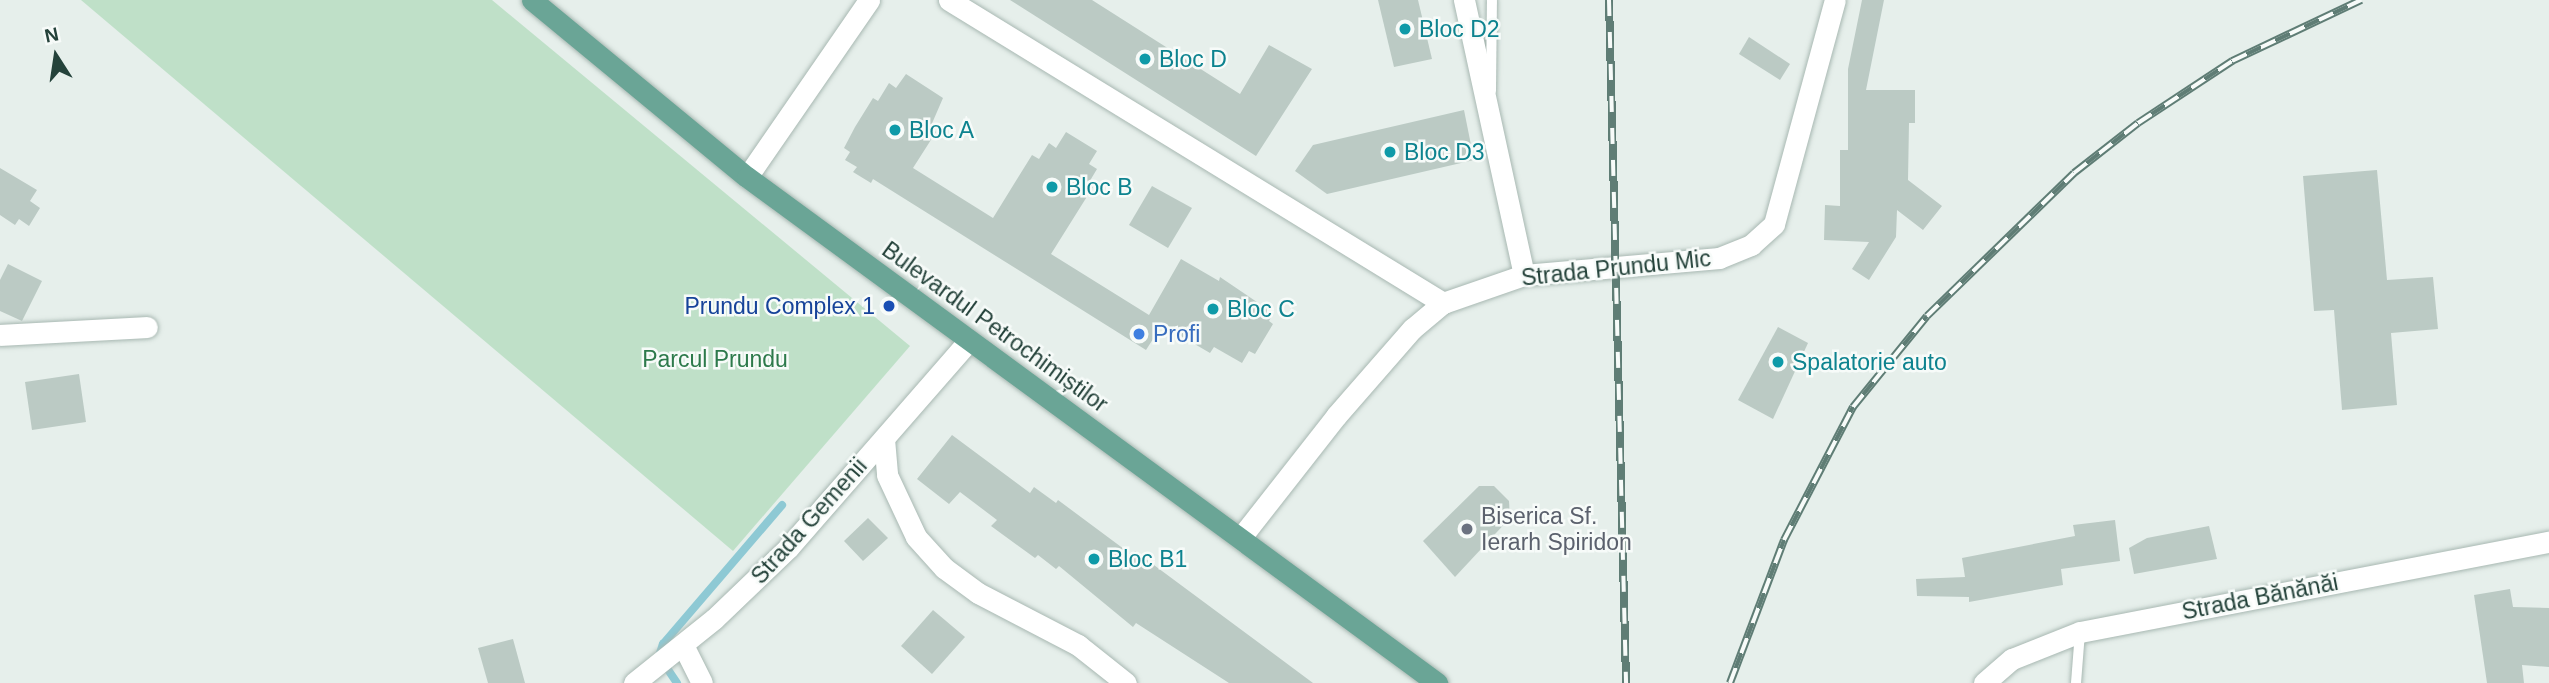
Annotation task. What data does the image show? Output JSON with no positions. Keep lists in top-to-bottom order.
{
  "streets": {
    "main road": ["Bulevardul Petrochimiștilor"],
    "street": ["Strada Prundu Mic", "Strada Gemenii", "Strada Bănănăi"]
  },
  "crossings": [
    ["Strada Prundu Mic", "Bulevardul Petrochimiștilor"],
    ["Bulevardul Petrochimiștilor", "Strada Gemenii"]
  ],
  "parks": ["Parcul Prundu"],
  "places": [
    "Bloc D2",
    "Bloc D",
    "Bloc A",
    "Bloc D3",
    "Bloc B",
    "Prundu Complex 1",
    "Bloc C",
    "Profi",
    "Spalatorie auto",
    "Biserica Sf. Ierarh Spiridon",
    "Bloc B1"
  ],
  "north": "top"
}
